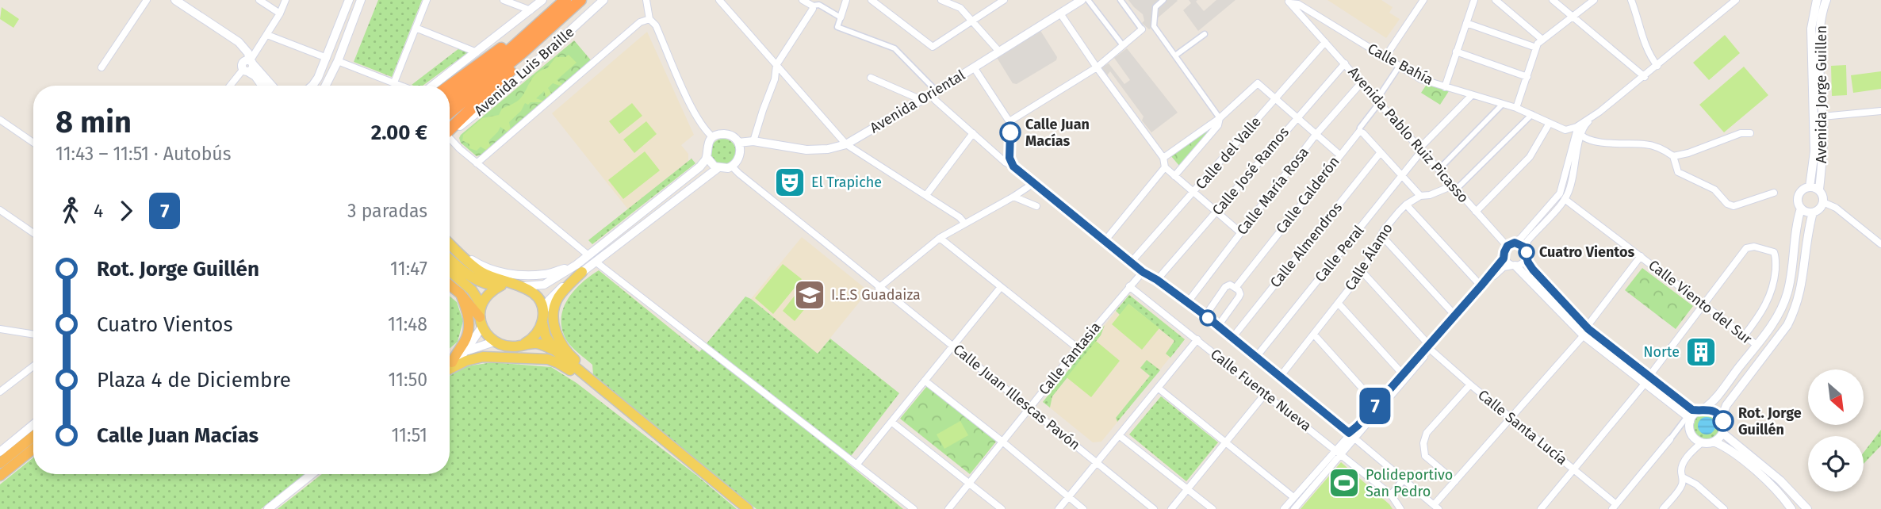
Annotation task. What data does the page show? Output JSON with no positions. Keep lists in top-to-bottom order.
{
  "streets": {
    "street": [
      "Calle Bahía",
      "Avenida Luis Braille",
      "Avenida Jorge Guillen",
      "Avenida Oriental",
      "Avenida Pablo Ruiz Picasso",
      "Calle del Valle",
      "Calle José Ramos",
      "Calle María Rosa",
      "Calle Calderón",
      "Calle Almendros",
      "Calle Peral",
      "Calle Álamo",
      "Calle Viento del Sur",
      "Calle Fantasia",
      "Calle Fuente Nueva",
      "Calle Juan Illescas Pavón",
      "Calle Santa Lucía"
    ]
  },
  "crossings": [
    ["Calle Bahía", "Avenida Pablo Ruiz Picasso"],
    ["Calle Bahía", "Calle Calderón"],
    ["Calle Bahía", "Calle Peral"],
    ["Avenida Oriental", "Calle Fuente Nueva"],
    ["Avenida Oriental", "Calle Juan Illescas Pavón"],
    ["Avenida Pablo Ruiz Picasso", "Calle del Valle"],
    ["Avenida Pablo Ruiz Picasso", "Calle José Ramos"],
    ["Avenida Pablo Ruiz Picasso", "Calle María Rosa"],
    ["Avenida Pablo Ruiz Picasso", "Calle Calderón"],
    ["Avenida Pablo Ruiz Picasso", "Calle Peral"],
    ["Avenida Pablo Ruiz Picasso", "Calle Álamo"],
    ["Calle del Valle", "Calle Fuente Nueva"],
    ["Calle José Ramos", "Calle Fuente Nueva"],
    ["Calle María Rosa", "Calle Fuente Nueva"],
    ["Calle Almendros", "Calle Fuente Nueva"],
    ["Calle Peral", "Calle Fuente Nueva"],
    ["Calle Álamo", "Calle Fuente Nueva"],
    ["Calle Álamo", "Calle Santa Lucía"],
    ["Calle Fantasia", "Calle Fuente Nueva"],
    ["Calle Fantasia", "Calle Juan Illescas Pavón"]
  ],
  "places": {
    "other": ["Calle Juan Macías", "Cuatro Vientos", "Rot. Jorge Guillén"],
    "theatre": ["El Trapiche"],
    "school or university": ["I.E.S Guadaiza"],
    "building": ["Norte"],
    "sports": ["Polideportivo San Pedro"]
  },
  "lines": ["bus line 7"],
  "north": "bottom right",
  "page": {
    "on_map": "7",
    "heading": ["8 min", "11:43 – 11:51 · Autobús", "2.00 €"],
    "legs": ["4", "7", "3 paradas"],
    "list": [
      {
        "name": "Rot. Jorge Guillén",
        "value": "11:47"
      },
      {
        "name": "Cuatro Vientos",
        "value": "11:48"
      },
      {
        "name": "Plaza 4 de Diciembre",
        "value": "11:50"
      },
      {
        "name": "Calle Juan Macías",
        "value": "11:51"
      }
    ]
  }
}
